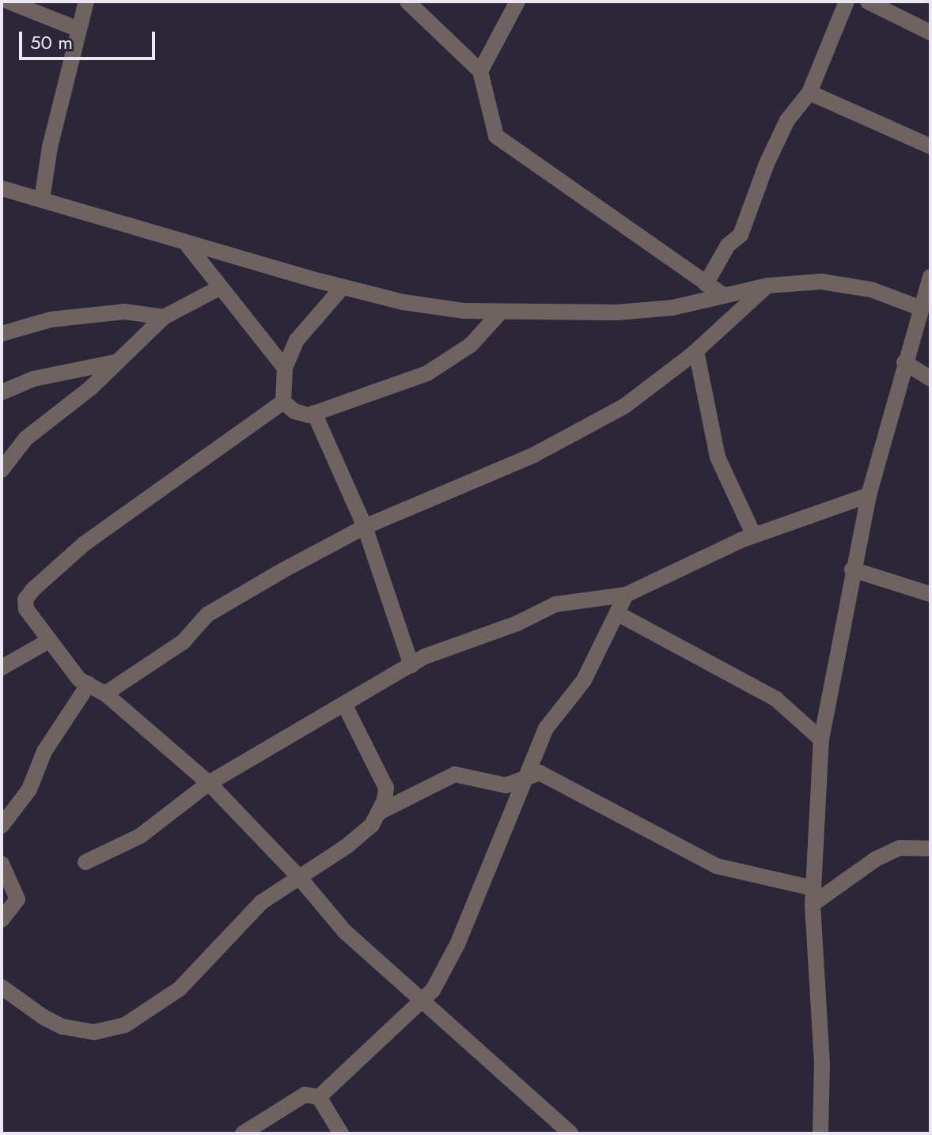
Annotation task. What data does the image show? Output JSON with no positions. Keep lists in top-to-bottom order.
{
  "scale_bar": "50 m"
}
